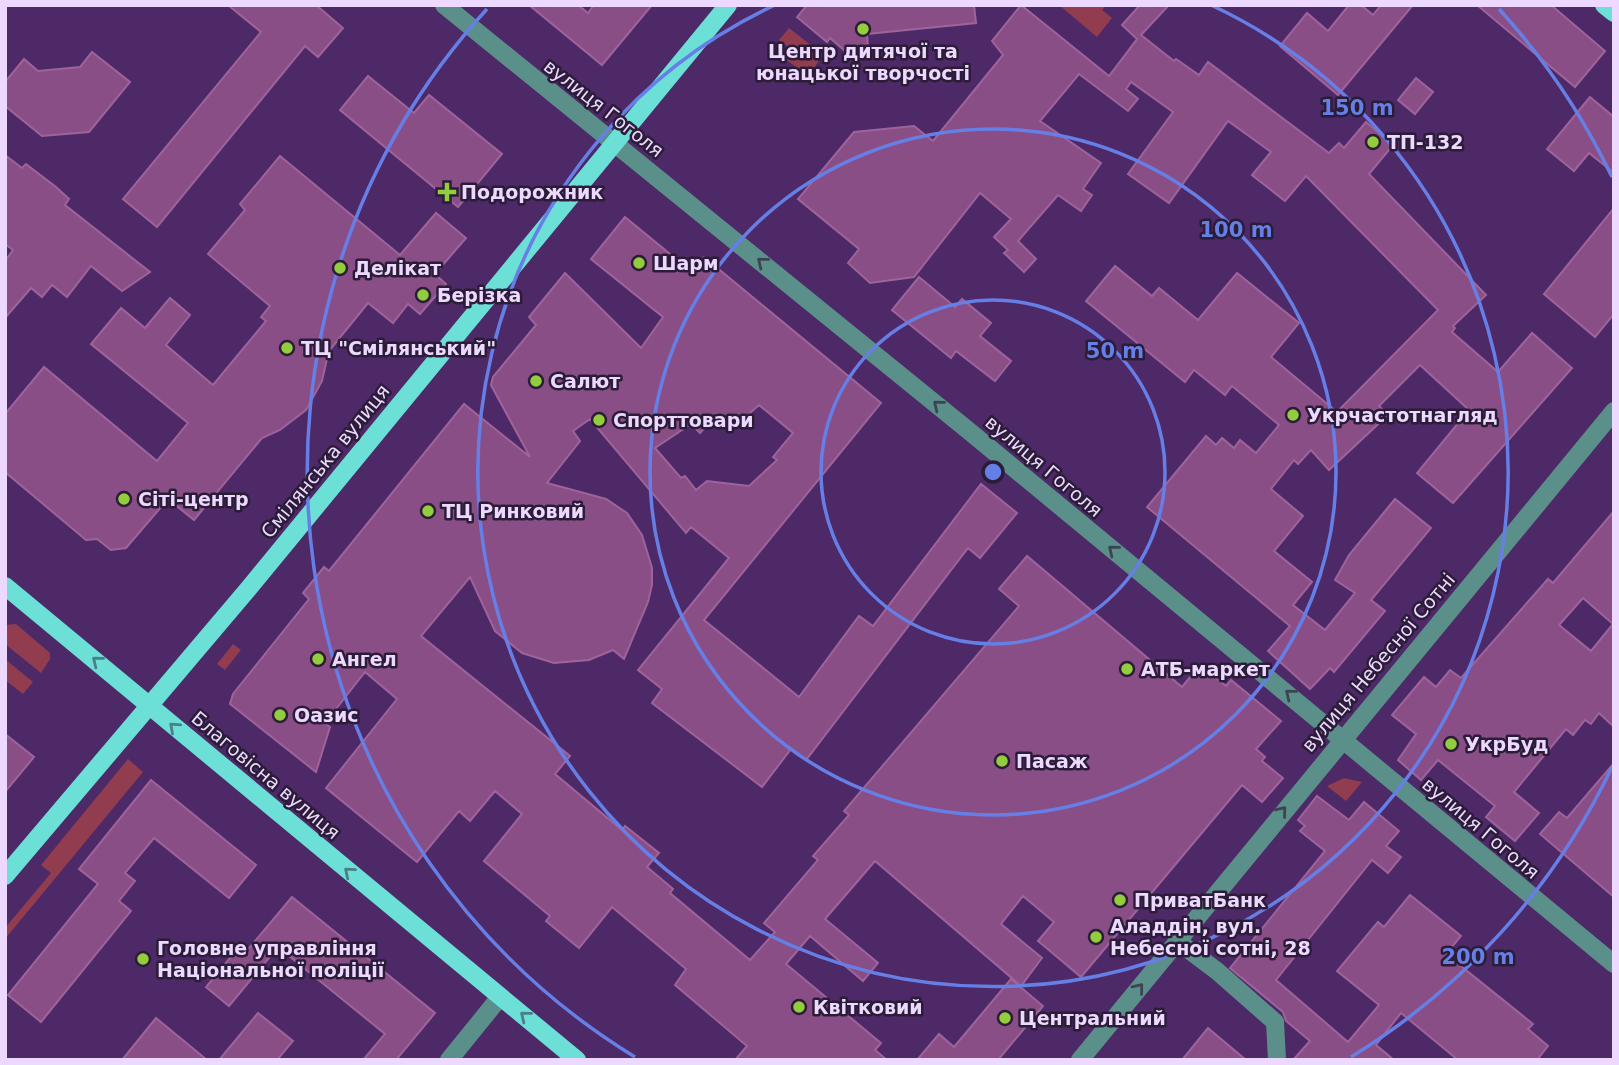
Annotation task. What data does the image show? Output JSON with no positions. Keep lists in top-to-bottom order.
{
  "streets": {
    "main road": ["Смілянська вулиця", "Благовісна вулиця"],
    "street": ["вулиця Гоголя", "вулиця Небесної Сотні"]
  },
  "crossings": [
    ["вулиця Гоголя", "Смілянська вулиця"],
    ["вулиця Гоголя", "вулиця Небесної Сотні"],
    ["Смілянська вулиця", "Благовісна вулиця"]
  ],
  "one_way": ["вулиця Гоголя", "вулиця Небесної Сотні", "Благовісна вулиця"],
  "places": {
    "other": [
      "Центр дитячої та юнацької творчості",
      "ТП-132",
      "Шарм",
      "Делікат",
      "Берізка",
      "ТЦ \"Смілянський\"",
      "Салют",
      "Укрчастотнагляд",
      "Спорттовари",
      "Сіті-центр",
      "ТЦ Ринковий",
      "Ангел",
      "АТБ-маркет",
      "Оазис",
      "УкрБуд",
      "Пасаж",
      "ПриватБанк",
      "Аладдін, вул. Небесної сотні, 28",
      "Головне управління Національної поліції",
      "Квітковий",
      "Центральний"
    ],
    "health": ["Подорожник"]
  },
  "rings": [
    "150 m",
    "100 m",
    "50 m",
    "200 m"
  ]
}
